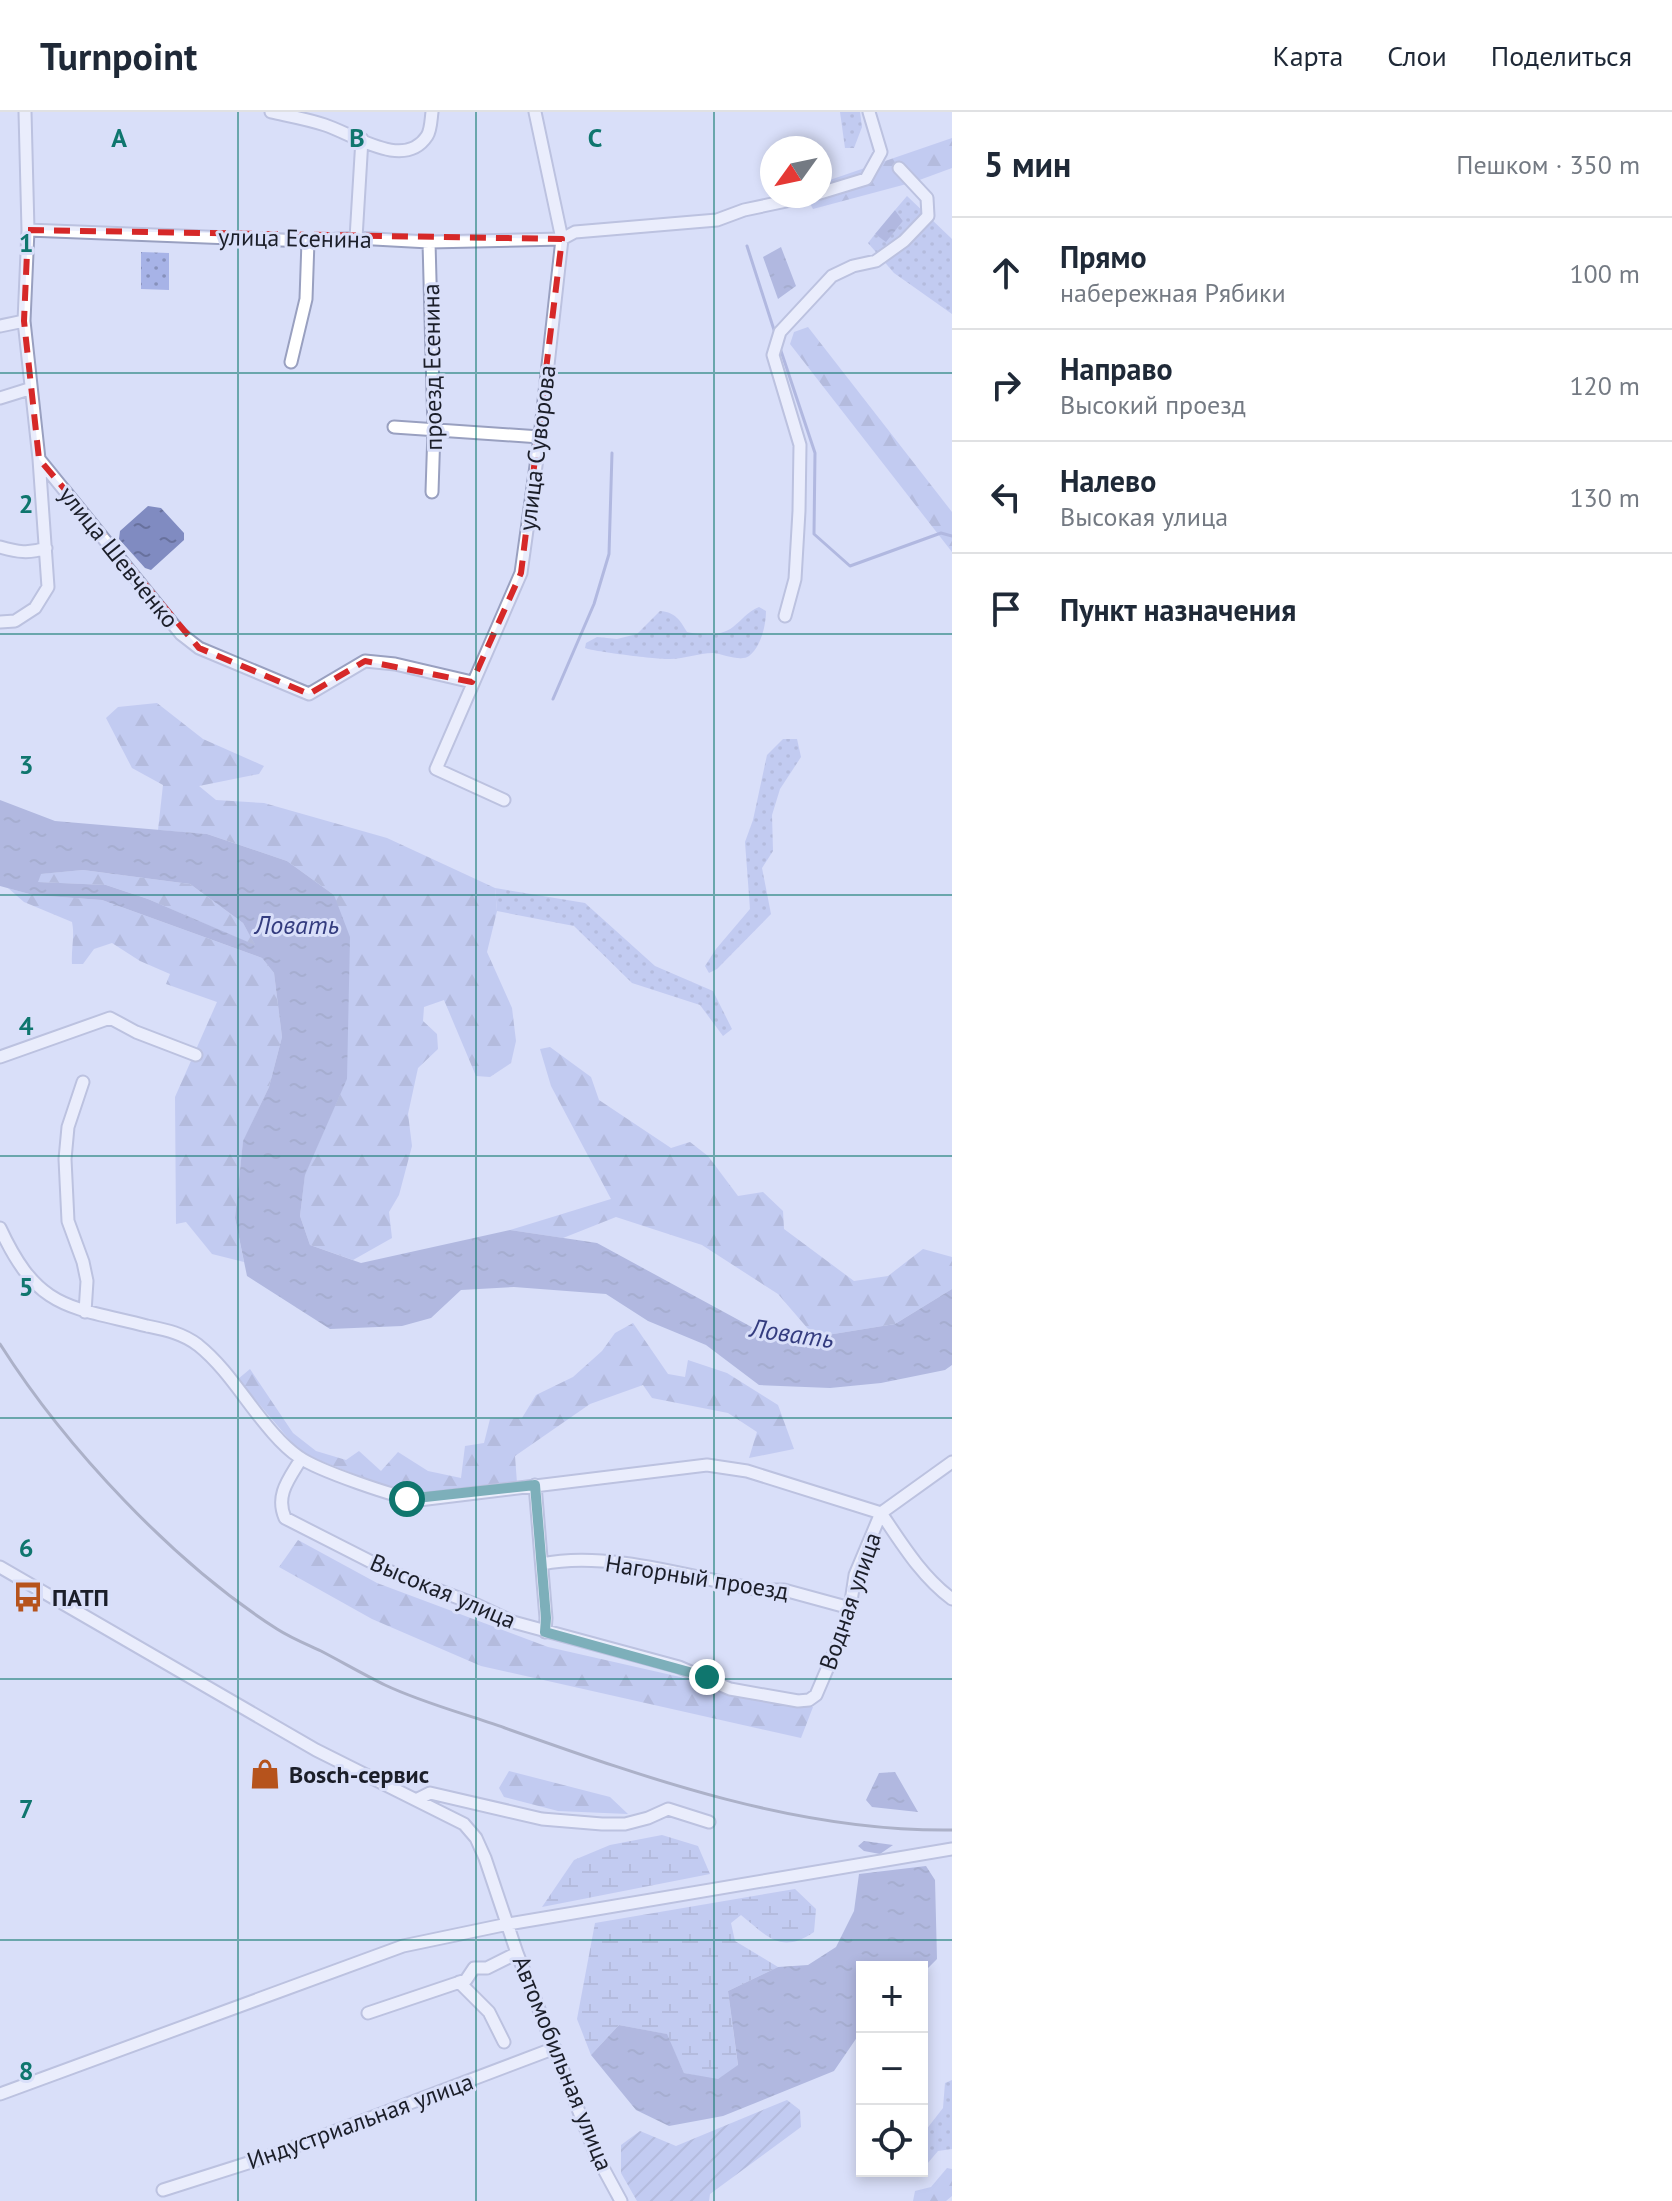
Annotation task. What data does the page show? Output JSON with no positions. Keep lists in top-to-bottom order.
{
  "streets": {
    "street": [
      "улица Есенина",
      "проезд Есенина",
      "улица Суворова",
      "улица Шевченко",
      "Нагорный проезд",
      "Высокая улица",
      "Водная улица",
      "Автомобильная улица",
      "Индустриальная улица"
    ]
  },
  "crossings": [
    ["улица Есенина", "проезд Есенина"],
    ["улица Есенина", "улица Суворова"],
    ["улица Есенина", "улица Шевченко"],
    ["улица Суворова", "улица Шевченко"],
    ["Нагорный проезд", "Водная улица"],
    ["Высокая улица", "Водная улица"],
    ["Автомобильная улица", "Индустриальная улица"]
  ],
  "water": ["Ловать"],
  "places": {
    "bus stop": ["ПАТП"],
    "shop": ["Bosch-сервис"]
  },
  "north": "bottom left",
  "page": {
    "header": "Turnpoint",
    "nav": ["Карта", "Слои", "Поделиться"],
    "heading": ["5 мин", "Пешком · 350 m"],
    "list": [
      ["Прямо", "набережная Рябики", "100 m"],
      ["Направо", "Высокий проезд", "120 m"],
      ["Налево", "Высокая улица", "130 m"],
      "Пункт назначения"
    ],
    "map_buttons": ["+", "−"]
  },
  "grid": {
    "columns": ["A", "B", "C"],
    "rows": [
      "1",
      "2",
      "3",
      "4",
      "5",
      "6",
      "7",
      "8"
    ]
  }
}
